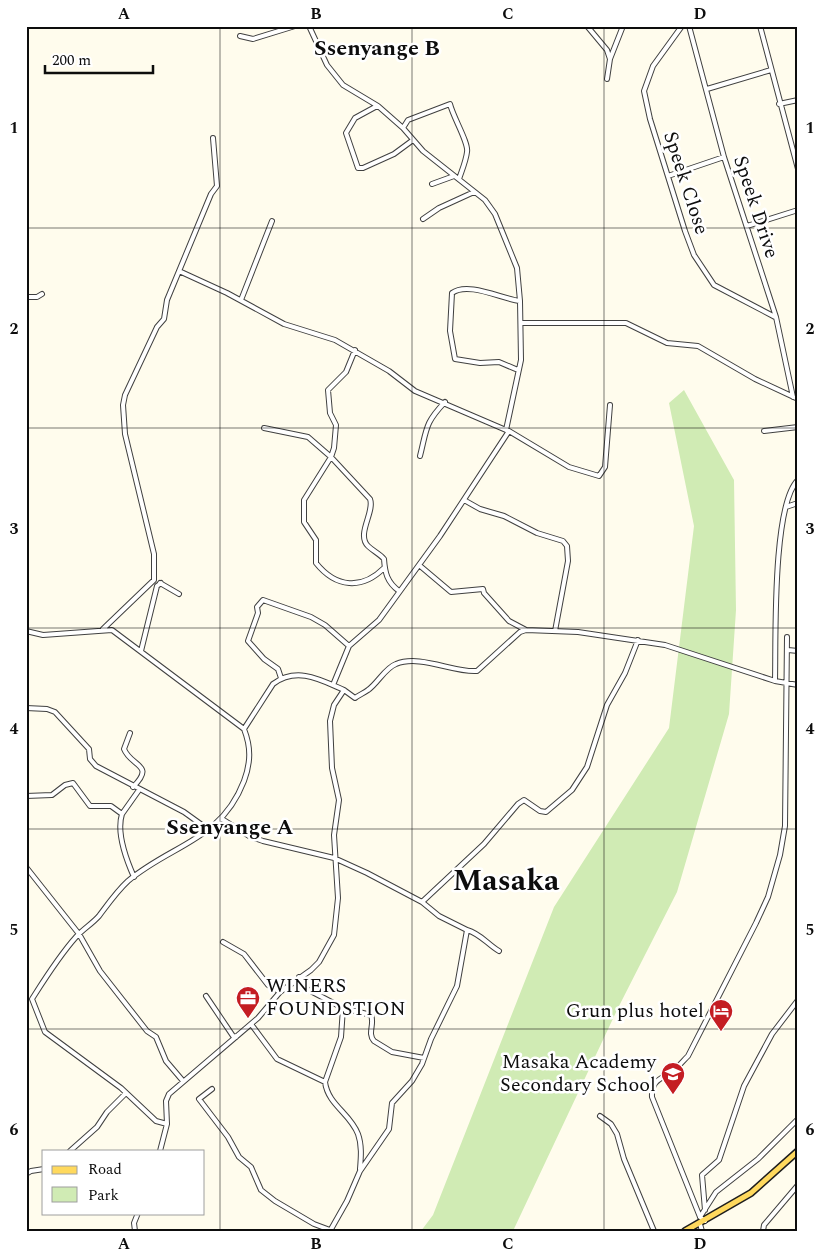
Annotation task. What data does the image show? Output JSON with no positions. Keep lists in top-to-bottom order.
{
  "streets": {
    "street": ["Speek Close", "Speek Drive"]
  },
  "crossings": [
    ["Speek Close", "Speek Drive"]
  ],
  "districts": ["Ssenyange B", "Ssenyange A", "Masaka"],
  "places": {
    "office": ["WINERS FOUNDSTION"],
    "hotel": ["Grun plus hotel"],
    "school or university": ["Masaka Academy Secondary School"]
  },
  "legend": ["Road", "Park"],
  "scale_bar": "200 m",
  "grid": {
    "columns": [
      "A",
      "B",
      "C",
      "D"
    ],
    "rows": [
      "1",
      "2",
      "3",
      "4",
      "5",
      "6"
    ]
  }
}
